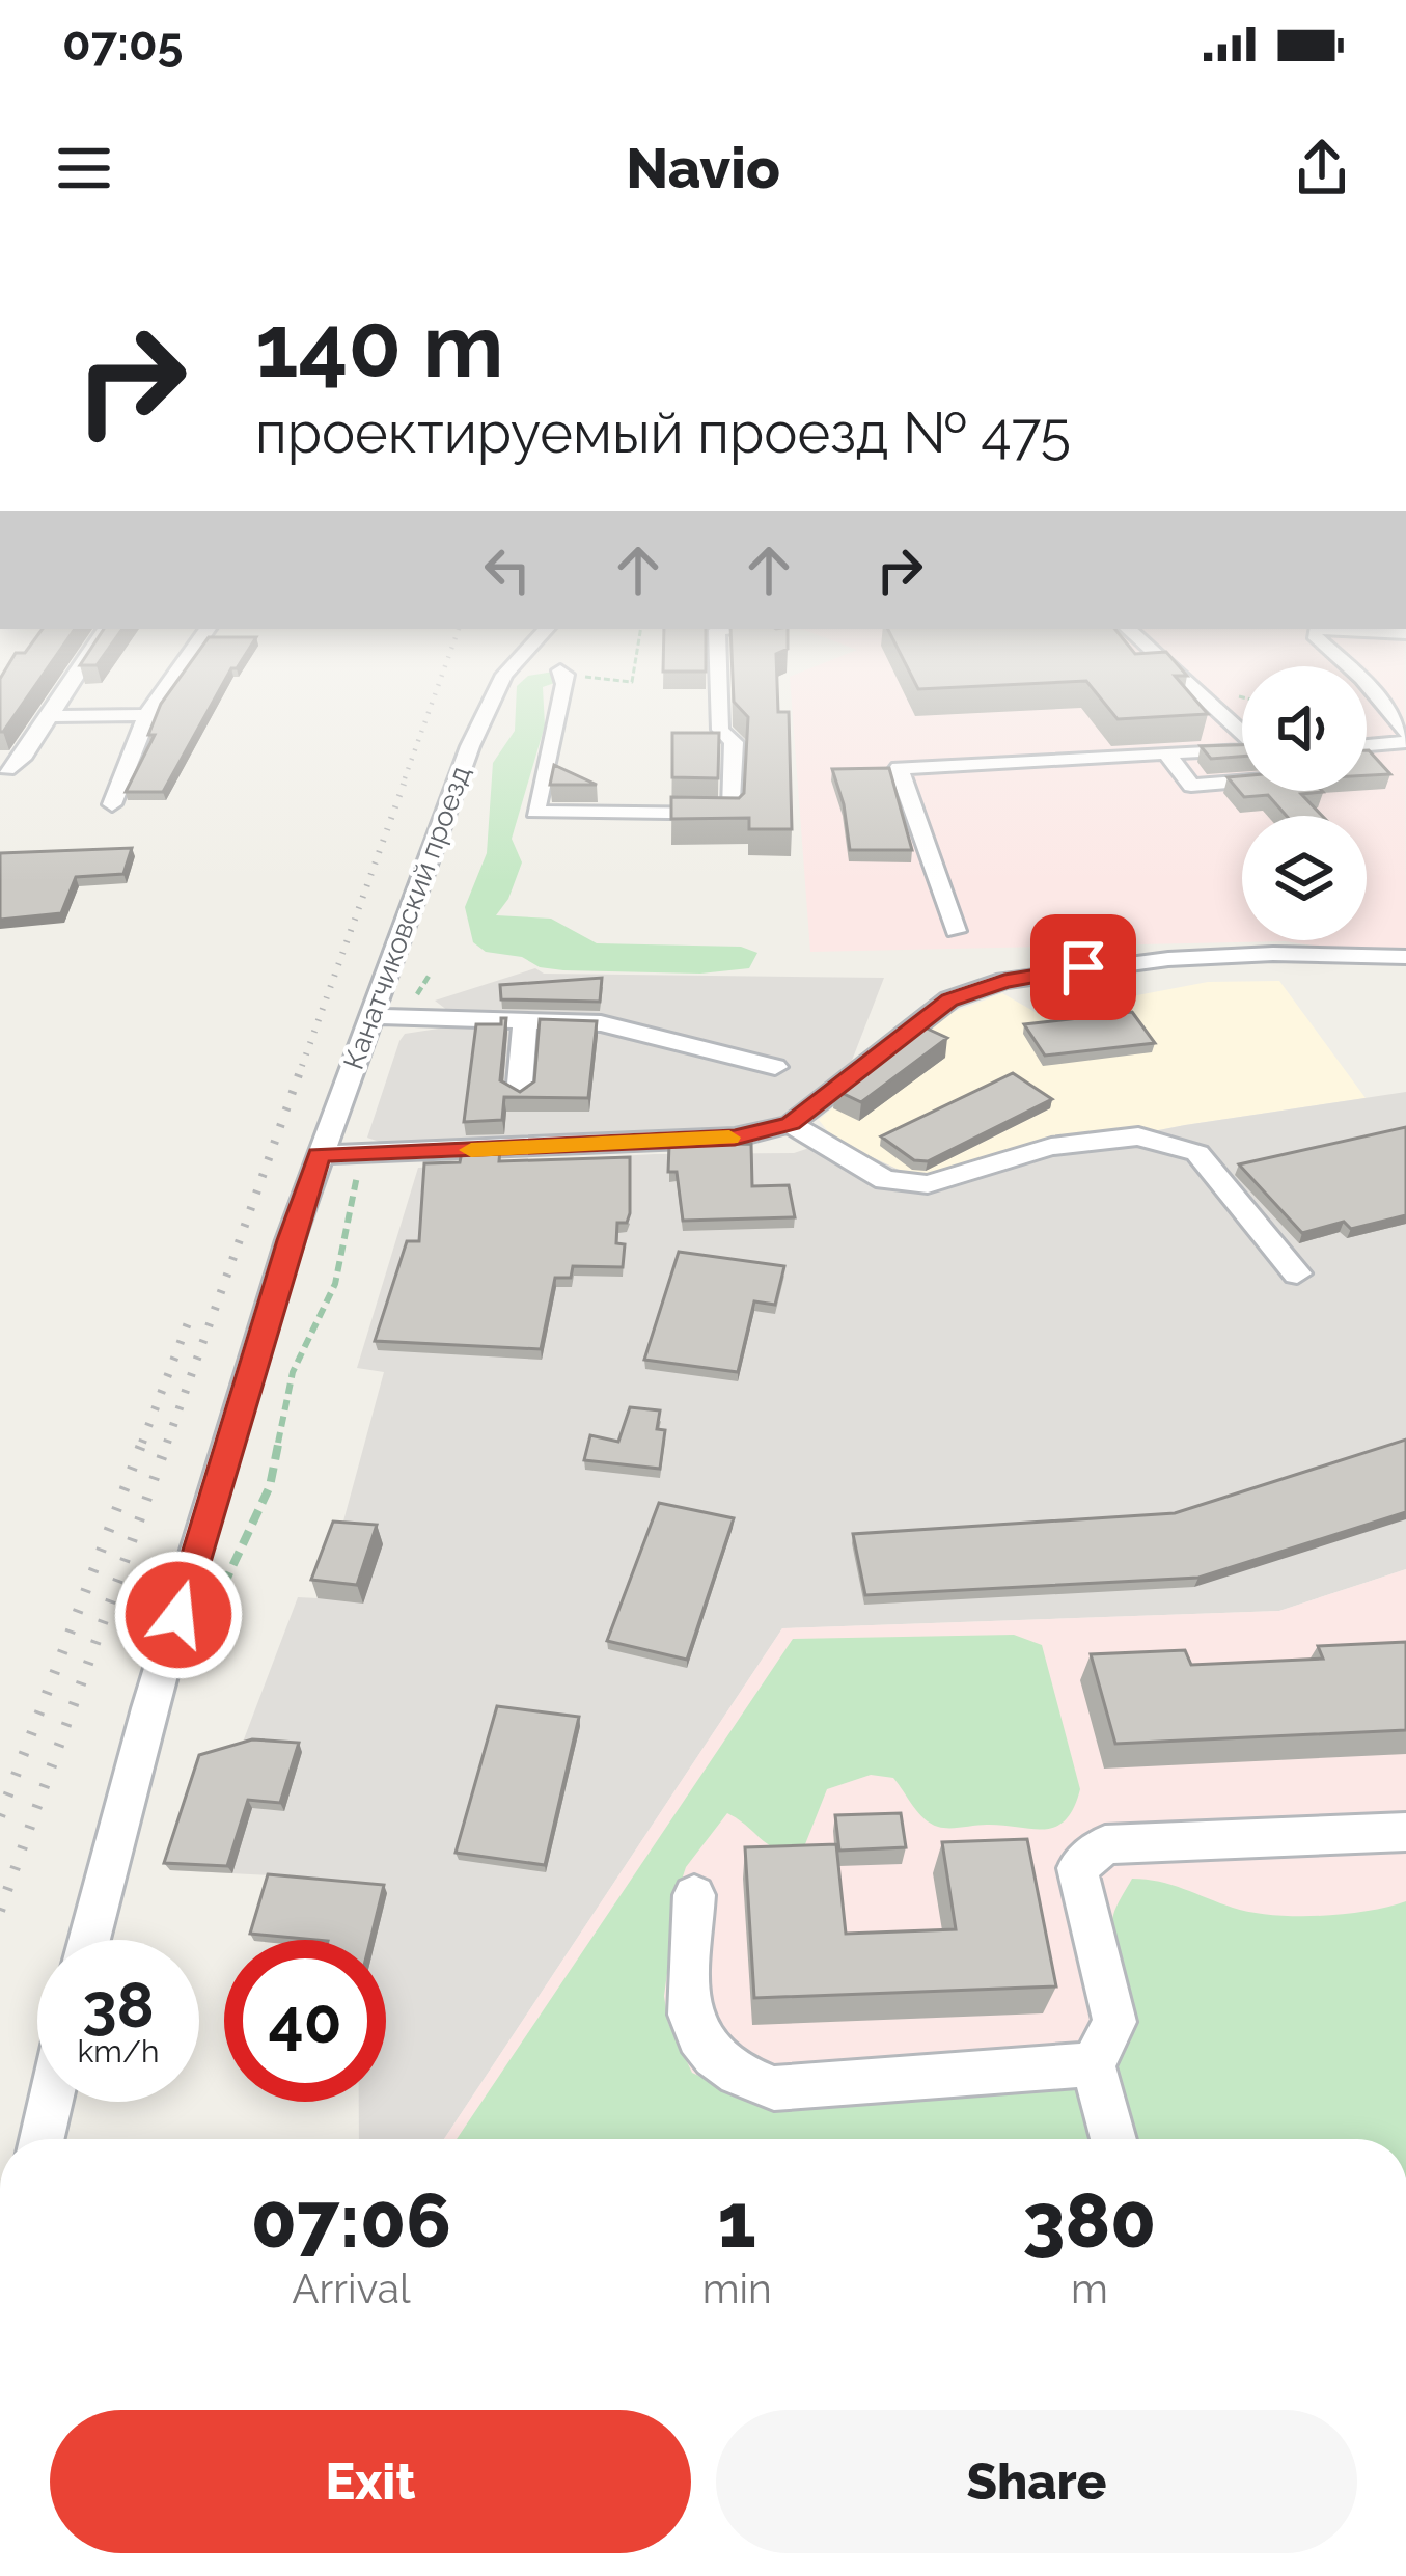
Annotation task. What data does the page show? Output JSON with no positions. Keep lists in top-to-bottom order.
{
  "streets": {
    "street": ["Канатчиковский проезд"]
  },
  "page": {
    "status": "07:05",
    "header": "Navio",
    "turn": ["140 m", "проектируемый проезд № 475"],
    "speed": "38 km/h",
    "limit": "40",
    "eta": [
      "07:06",
      "Arrival",
      "1",
      "min",
      "380",
      "m"
    ],
    "buttons": ["Exit", "Share"]
  }
}
